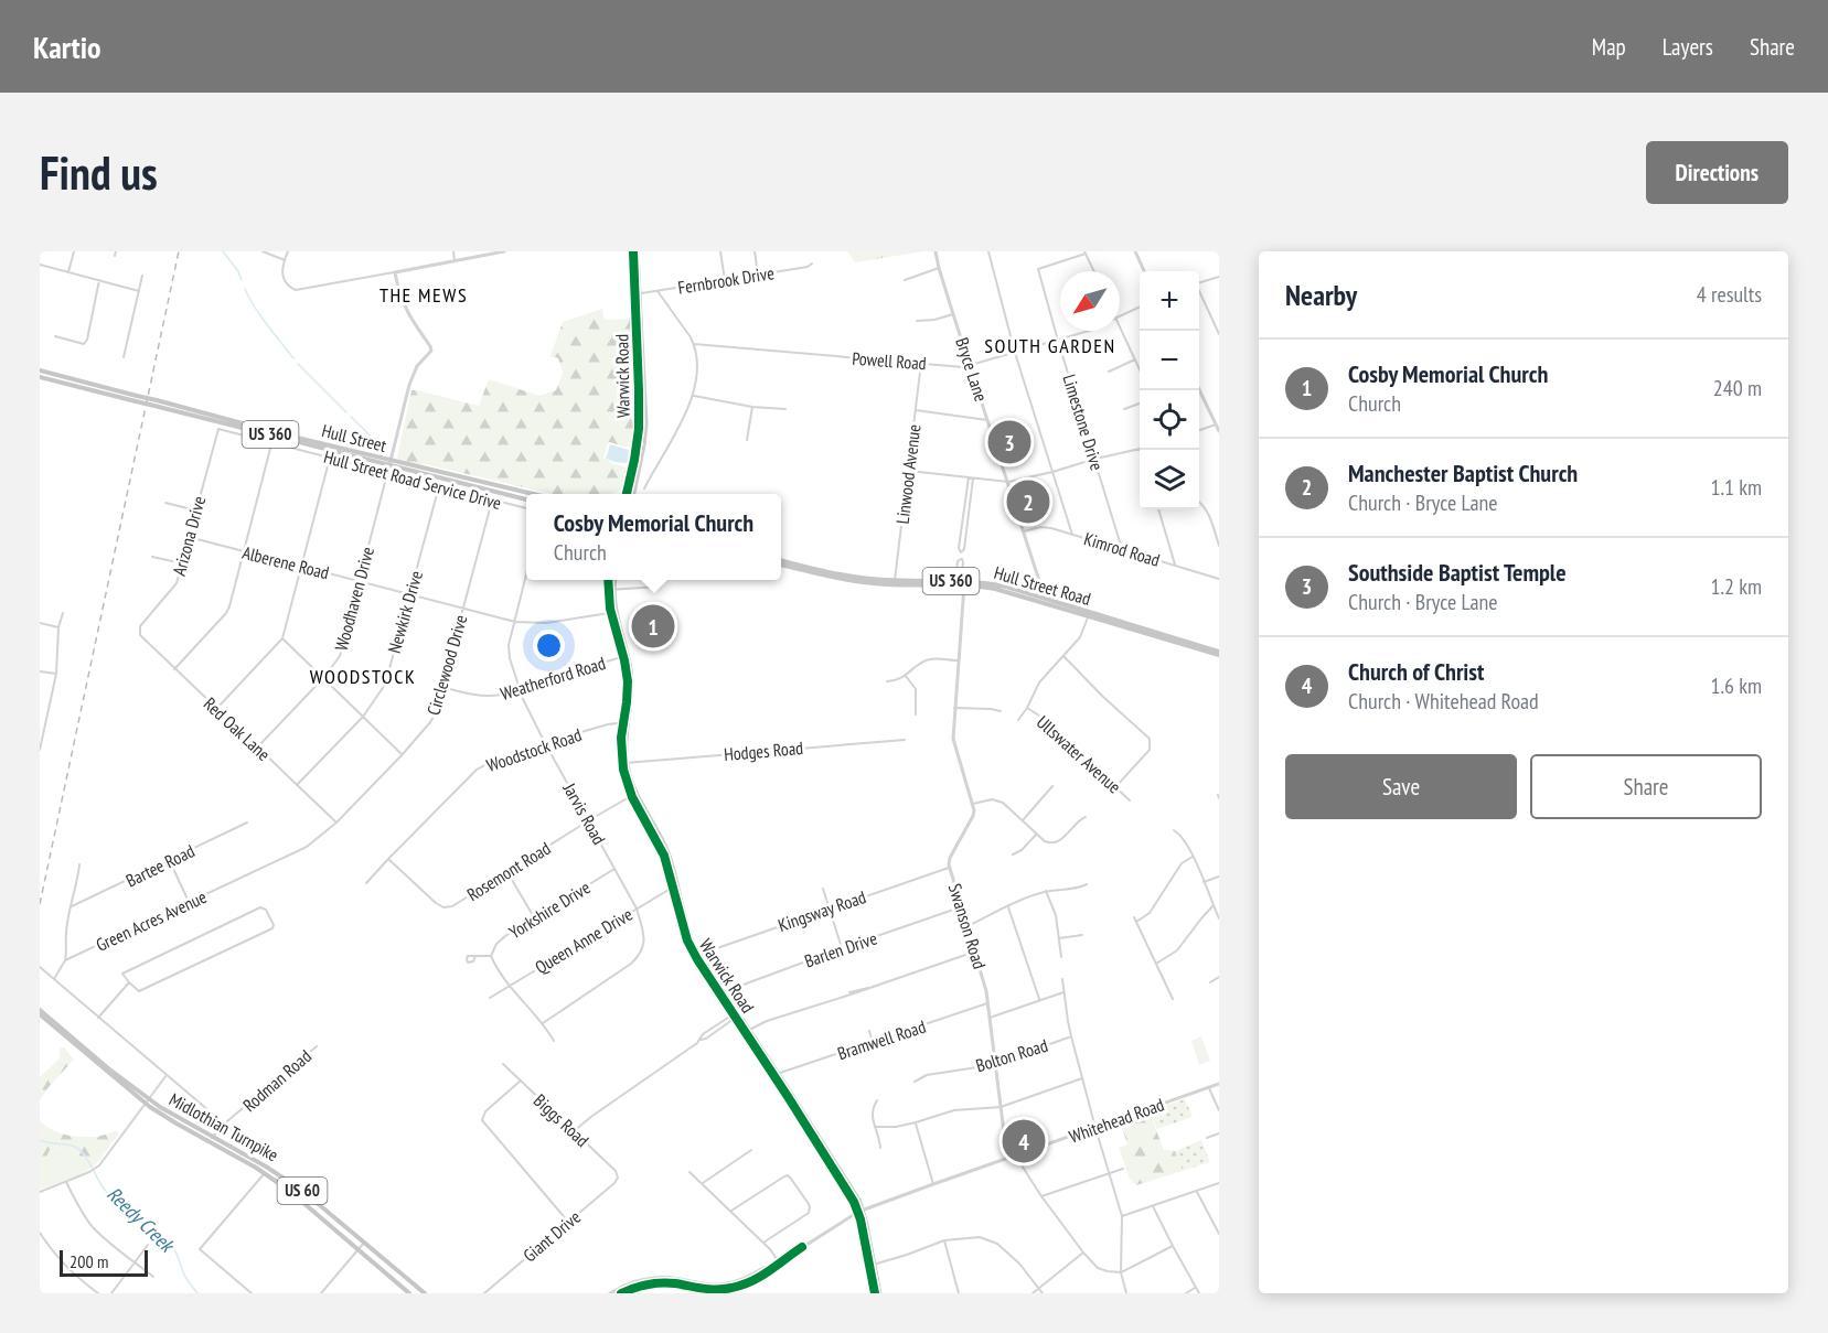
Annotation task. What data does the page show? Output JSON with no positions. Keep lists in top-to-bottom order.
{
  "streets": {
    "main road": [
      "Warwick Road",
      "US 360",
      "Hull Street",
      "Hull Street Road",
      "Midlothian Turnpike",
      "US 60"
    ],
    "street": [
      "Fernbrook Drive",
      "Powell Road",
      "Bryce Lane",
      "Limestone Drive",
      "Linwood Avenue",
      "Hull Street Road Service Drive",
      "Arizona Drive",
      "Kimrod Road",
      "Alberene Road",
      "Woodhaven Drive",
      "Newkirk Drive",
      "Circlewood Drive",
      "Weatherford Road",
      "Red Oak Lane",
      "Woodstock Road",
      "Hodges Road",
      "Ullswater Avenue",
      "Jarvis Road",
      "Bartee Road",
      "Rosemont Road",
      "Yorkshire Drive",
      "Kingsway Road",
      "Green Acres Avenue",
      "Swanson Road",
      "Queen Anne Drive",
      "Barlen Drive",
      "Bramwell Road",
      "Bolton Road",
      "Rodman Road",
      "Biggs Road",
      "Whitehead Road",
      "Giant Drive"
    ]
  },
  "crossings": [
    ["Fernbrook Drive", "Warwick Road"],
    ["Powell Road", "Bryce Lane"],
    ["Powell Road", "Limestone Drive"],
    ["Powell Road", "Linwood Avenue"],
    ["Bryce Lane", "Kimrod Road"],
    ["Bryce Lane", "Hull Street Road"],
    ["Warwick Road", "Alberene Road"],
    ["Warwick Road", "Weatherford Road"],
    ["Warwick Road", "Woodstock Road"],
    ["Warwick Road", "Hodges Road"],
    ["Warwick Road", "Rosemont Road"],
    ["Warwick Road", "Kingsway Road"],
    ["Warwick Road", "Queen Anne Drive"],
    ["Warwick Road", "Barlen Drive"],
    ["Warwick Road", "Bramwell Road"],
    ["Warwick Road", "Whitehead Road"],
    ["Limestone Drive", "Kimrod Road"],
    ["Hull Street", "Woodhaven Drive"],
    ["Linwood Avenue", "Hull Street Road"],
    ["Hull Street Road Service Drive", "Arizona Drive"],
    ["Hull Street Road Service Drive", "Woodhaven Drive"],
    ["Hull Street Road Service Drive", "Newkirk Drive"],
    ["Hull Street Road Service Drive", "Circlewood Drive"],
    ["Arizona Drive", "Alberene Road"],
    ["Arizona Drive", "Red Oak Lane"],
    ["Alberene Road", "Woodhaven Drive"],
    ["Alberene Road", "Newkirk Drive"],
    ["Alberene Road", "Circlewood Drive"],
    ["Alberene Road", "Jarvis Road"],
    ["Woodhaven Drive", "Red Oak Lane"],
    ["Newkirk Drive", "Red Oak Lane"],
    ["Circlewood Drive", "Weatherford Road"],
    ["Circlewood Drive", "Red Oak Lane"],
    ["Circlewood Drive", "Green Acres Avenue"],
    ["Weatherford Road", "Jarvis Road"],
    ["Woodstock Road", "Jarvis Road"],
    ["Woodstock Road", "Rosemont Road"],
    ["Jarvis Road", "Rosemont Road"],
    ["Jarvis Road", "Yorkshire Drive"],
    ["Jarvis Road", "Queen Anne Drive"],
    ["Kingsway Road", "Swanson Road"],
    ["Swanson Road", "Barlen Drive"],
    ["Swanson Road", "Bramwell Road"],
    ["Swanson Road", "Bolton Road"],
    ["Swanson Road", "Whitehead Road"],
    ["Rodman Road", "Midlothian Turnpike"],
    ["Biggs Road", "Giant Drive"]
  ],
  "districts": ["THE MEWS", "SOUTH GARDEN", "WOODSTOCK"],
  "water": ["Reedy Creek"],
  "scale_bar": "200 m",
  "north": "bottom left",
  "page": {
    "header": "Kartio",
    "nav": ["Map", "Layers", "Share"],
    "buttons": [
      "Directions",
      ["Save", "Share"]
    ],
    "title": "Find us",
    "heading": ["Nearby", "4 results"],
    "map_buttons": ["+", "−"],
    "list": [
      {
        "mark": "1",
        "name": "Cosby Memorial Church",
        "note": "Church",
        "value": "240 m"
      },
      {
        "mark": "2",
        "name": "Manchester Baptist Church",
        "note": "Church · Bryce Lane",
        "value": "1.1 km"
      },
      {
        "mark": "3",
        "name": "Southside Baptist Temple",
        "note": "Church · Bryce Lane",
        "value": "1.2 km"
      },
      {
        "mark": "4",
        "name": "Church of Christ",
        "note": "Church · Whitehead Road",
        "value": "1.6 km"
      }
    ],
    "pins": [
      "3",
      "2",
      "1",
      "4"
    ],
    "popup": ["Cosby Memorial Church", "Church"],
    "scale": "200 m"
  }
}
